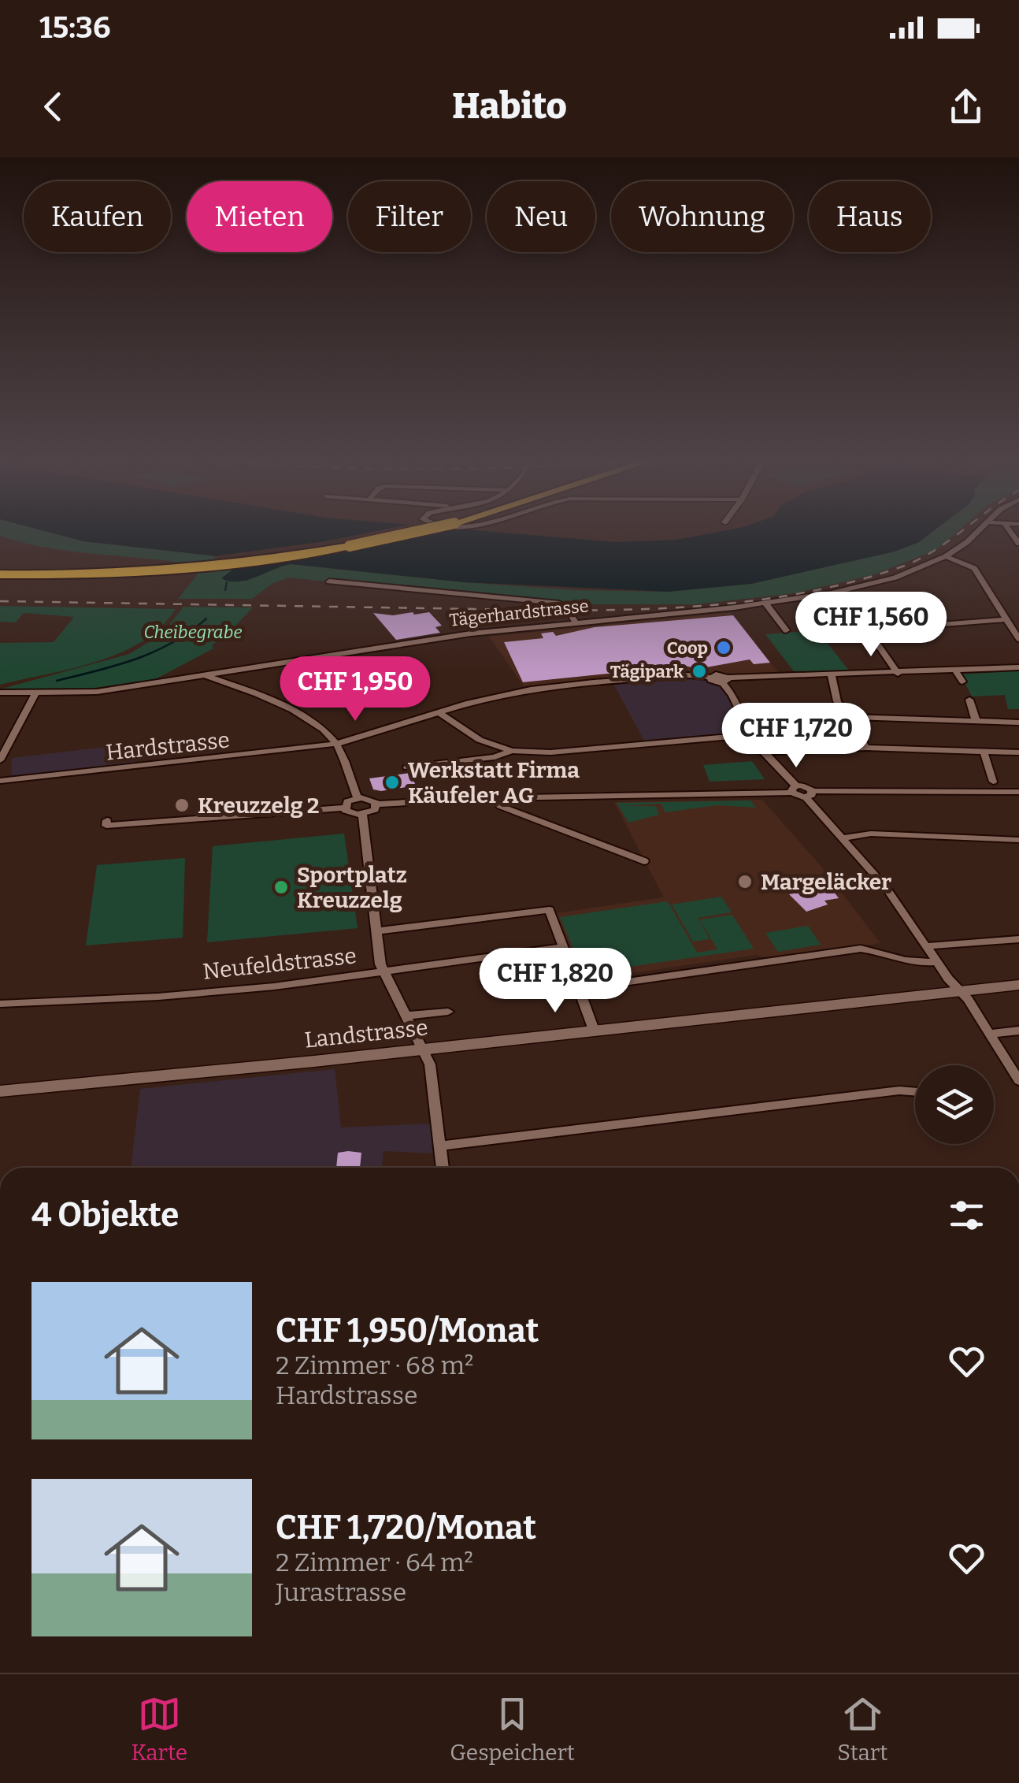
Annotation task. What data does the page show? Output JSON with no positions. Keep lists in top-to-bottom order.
{
  "streets": {
    "main road": ["Landstrasse"],
    "street": ["Tägerhardstrasse", "Hardstrasse", "Neufeldstrasse"]
  },
  "parks": ["Cheibegrabe"],
  "places": [
    "Coop",
    "Tägipark",
    "Werkstatt Firma Käufeler AG",
    "Kreuzzelg 2",
    "Margeläcker",
    "Sportplatz Kreuzzelg"
  ],
  "page": {
    "status": "15:36",
    "header": "Habito",
    "chip": [
      "Kaufen",
      "Mieten",
      "Filter",
      "Neu",
      "Wohnung",
      "Haus"
    ],
    "price": [
      "CHF 1,560",
      "CHF 1,950",
      "CHF 1,720",
      "CHF 1,820"
    ],
    "heading": "4 Objekte",
    "list": [
      {
        "name": "CHF 1,950/Monat",
        "note": "2 Zimmer · 68 m² · Hardstrasse"
      },
      {
        "name": "CHF 1,720/Monat",
        "note": "2 Zimmer · 64 m² · Jurastrasse"
      }
    ],
    "tabs": ["Karte", "Gespeichert", "Start"]
  }
}
